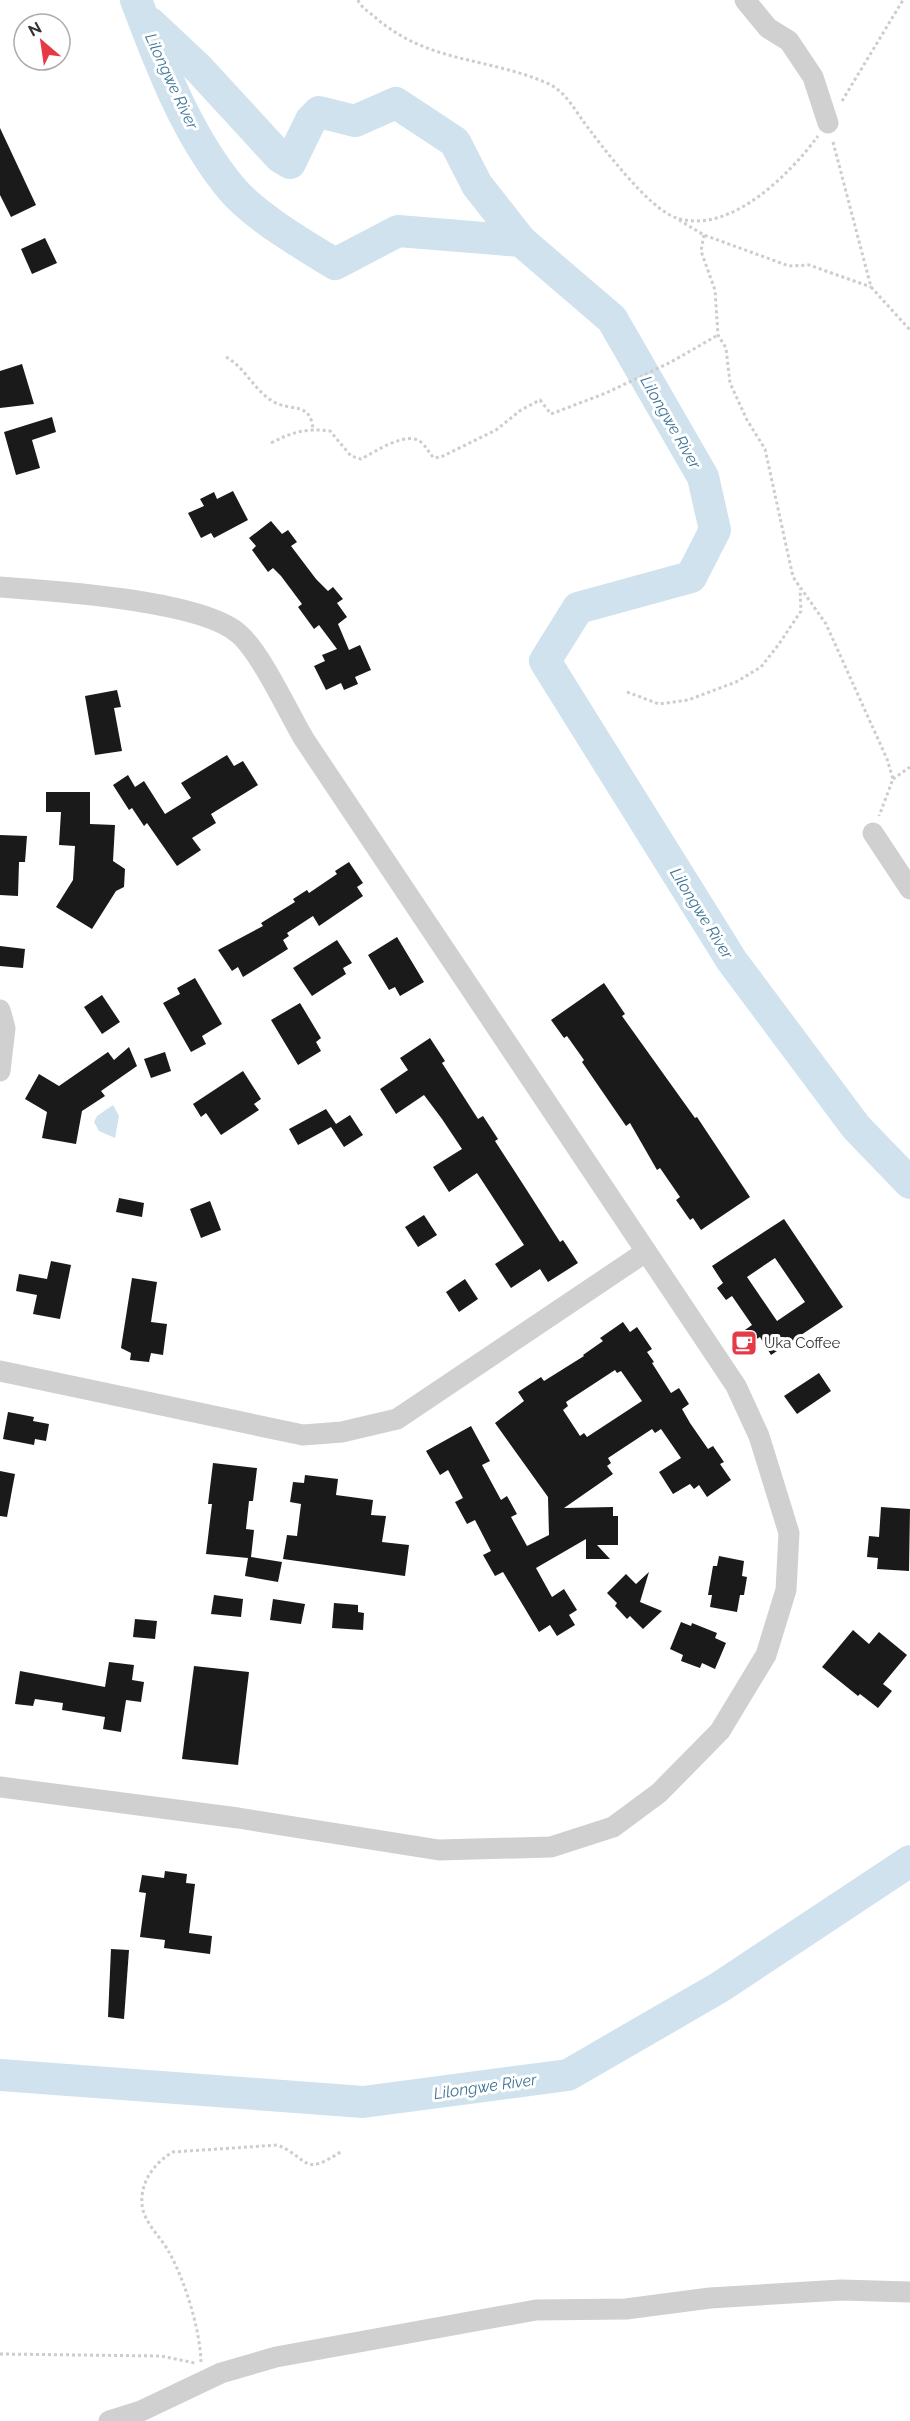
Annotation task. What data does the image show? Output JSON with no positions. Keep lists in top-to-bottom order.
{
  "water": ["Lilongwe River"],
  "places": {
    "cafe": ["Uka Coffee"]
  },
  "north": "top left"
}
